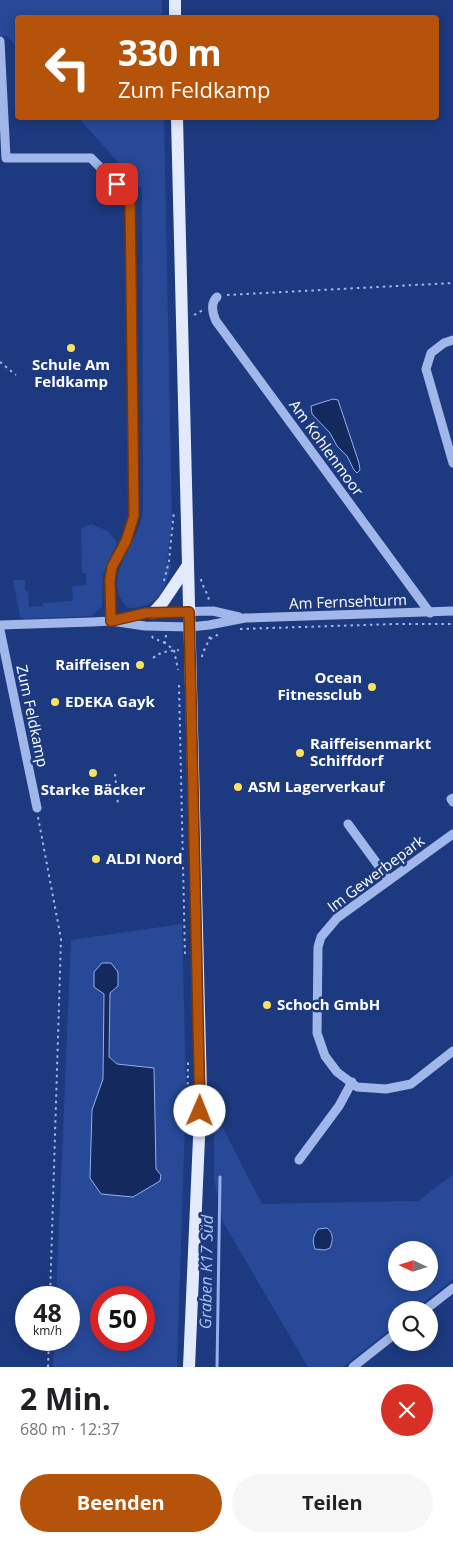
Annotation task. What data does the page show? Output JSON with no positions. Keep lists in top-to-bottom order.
{
  "streets": {
    "street": [
      "Am Kohlenmoor",
      "Am Fernsehturm",
      "Zum Feldkamp",
      "Im Gewerbepark"
    ]
  },
  "crossings": [
    ["Am Kohlenmoor", "Am Fernsehturm"]
  ],
  "water": ["Graben K17 Süd"],
  "places": [
    "Schule Am Feldkamp",
    "Raiffeisen",
    "Ocean Fitnessclub",
    "EDEKA Gayk",
    "Raiffeisenmarkt Schiffdorf",
    "Starke Bäcker",
    "ASM Lagerverkauf",
    "ALDI Nord",
    "Schoch GmbH"
  ],
  "north": "left",
  "page": {
    "turn": ["330 m", "Zum Feldkamp"],
    "speed": "48 km/h",
    "limit": "50",
    "heading": ["2 Min.", "680 m · 12:37"],
    "buttons": ["Beenden", "Teilen"]
  }
}
